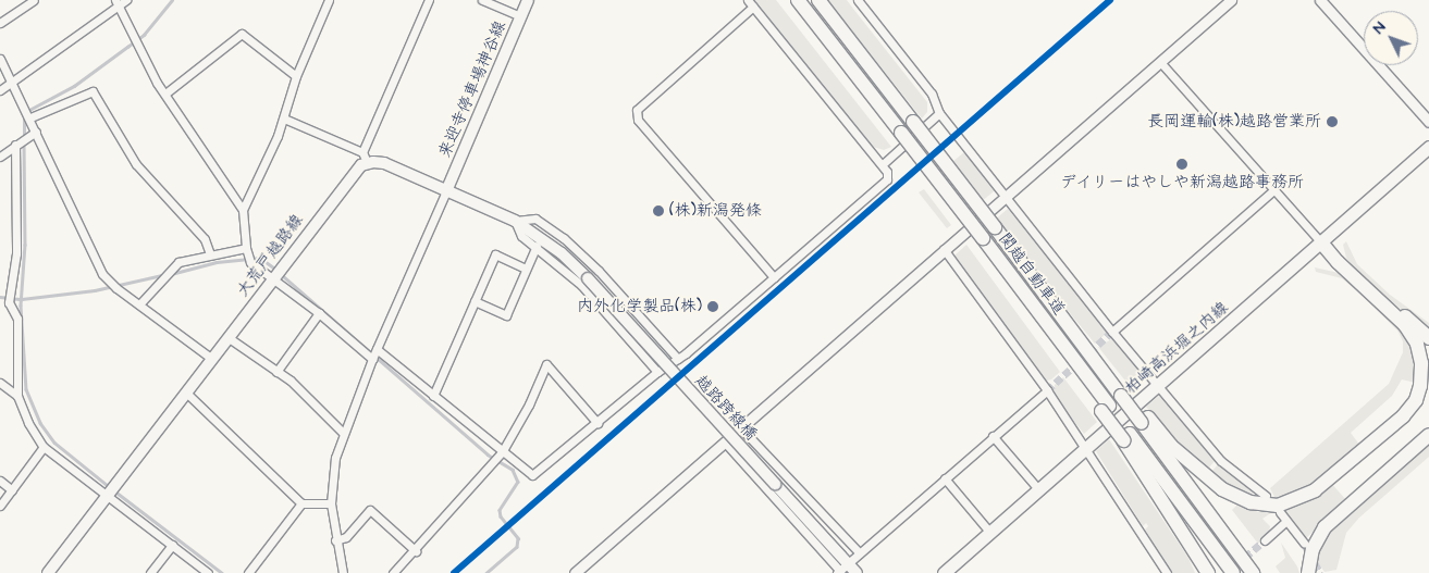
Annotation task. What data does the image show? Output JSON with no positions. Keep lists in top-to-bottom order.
{
  "streets": {
    "highway": ["関越自動車道"],
    "main road": [
      "来迎寺停車場神谷線",
      "大荒戸越路線",
      "柏崎高浜堀之内線",
      "越路跨線橋"
    ]
  },
  "places": [
    "長岡運輸(株)越路営業所",
    "デイリーはやしや新潟越路事務所",
    "(株)新潟発條",
    "内外化学製品(株)"
  ],
  "north": "top left"
}
